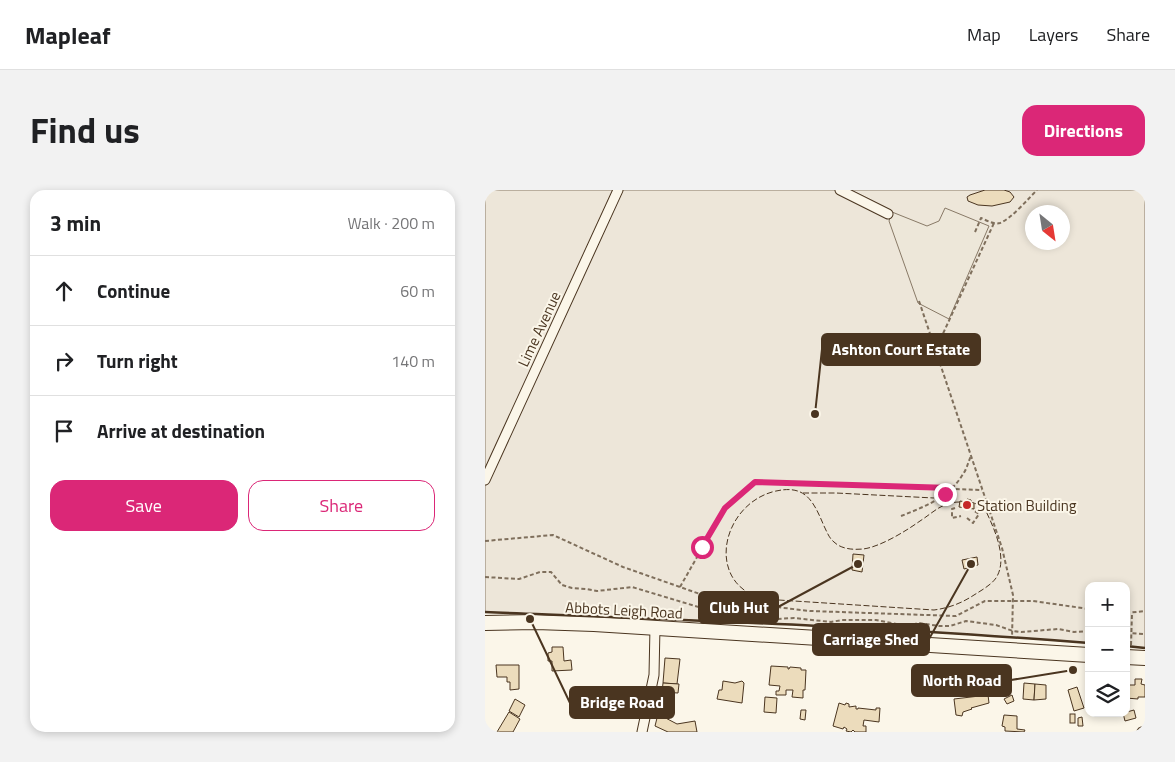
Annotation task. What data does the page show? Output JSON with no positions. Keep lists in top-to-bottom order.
{
  "streets": {
    "main road": ["Abbots Leigh Road"],
    "street": ["Lime Avenue"]
  },
  "places": [
    "Ashton Court Estate",
    "Station Building",
    "Club Hut",
    "Carriage Shed",
    "Bridge Road",
    "North Road"
  ],
  "north": "bottom right",
  "page": {
    "header": "Mapleaf",
    "nav": ["Map", "Layers", "Share"],
    "title": "Find us",
    "buttons": [
      "Directions",
      ["Save", "Share"]
    ],
    "heading": ["3 min", "Walk · 200 m"],
    "list": [
      ["Continue", "60 m"],
      ["Turn right", "140 m"],
      "Arrive at destination"
    ],
    "map_buttons": ["+", "−"]
  }
}
